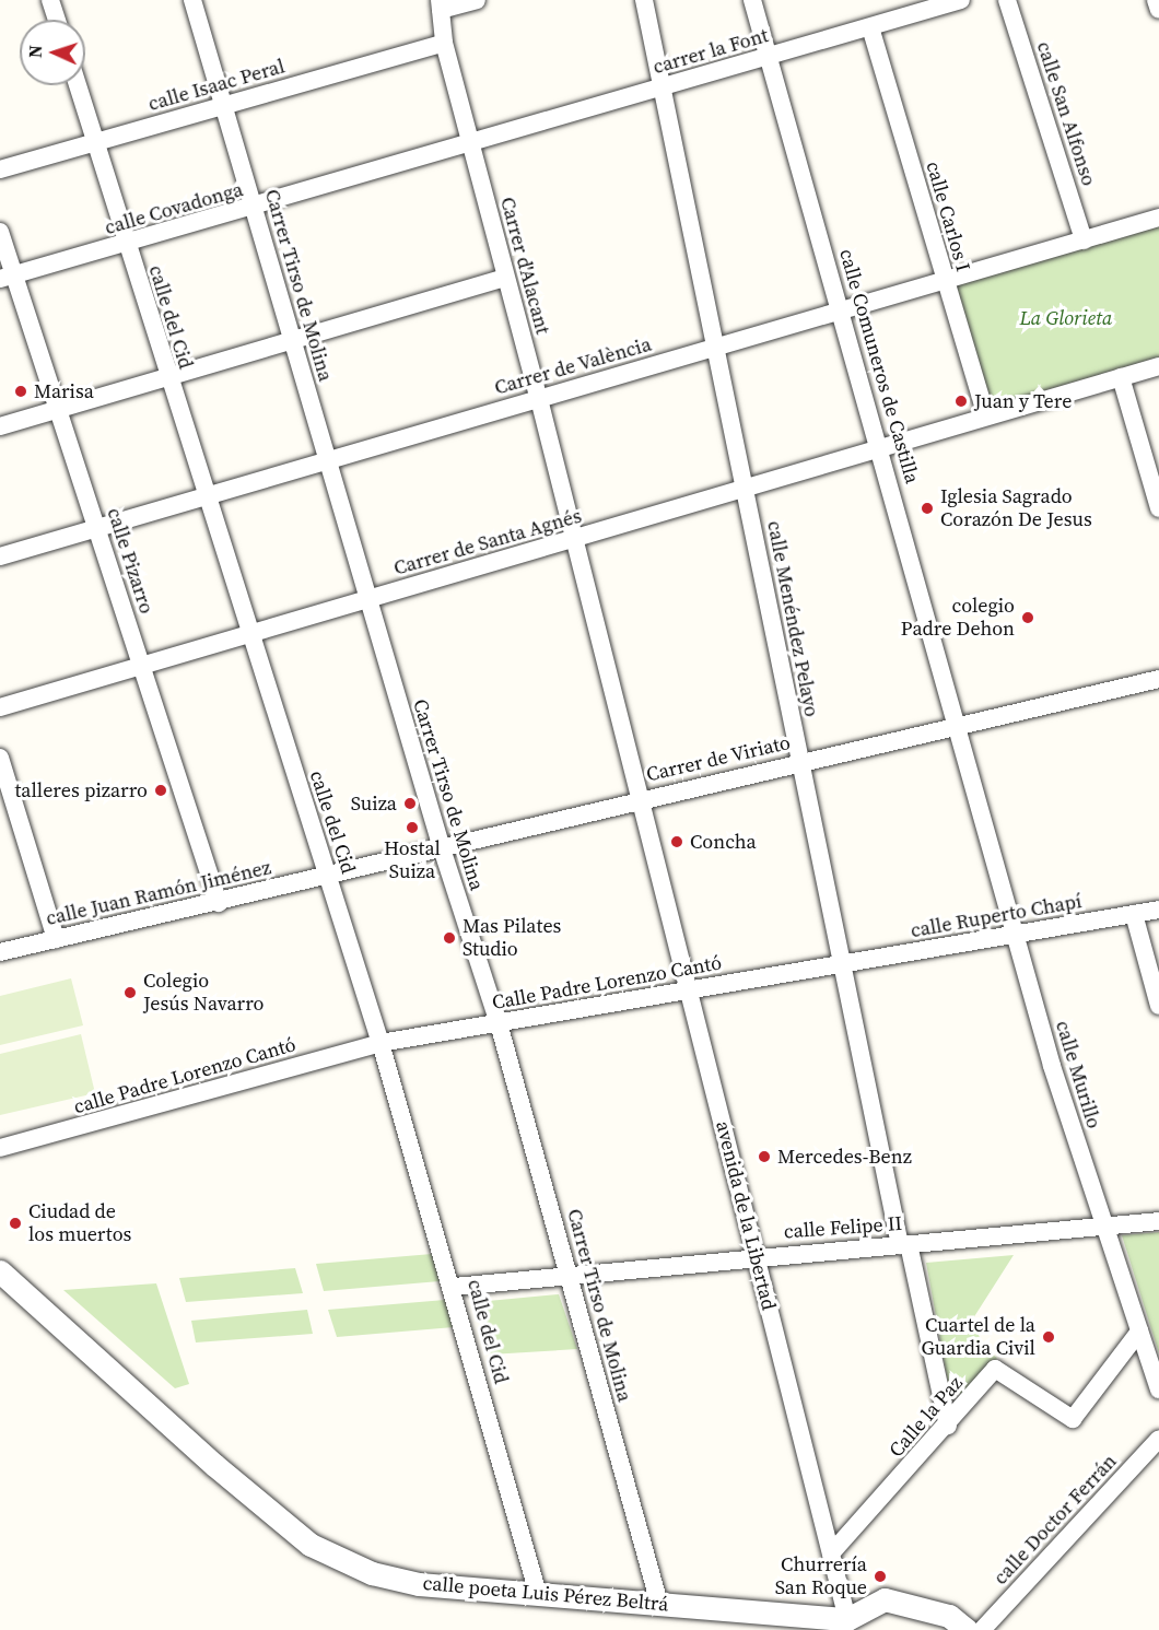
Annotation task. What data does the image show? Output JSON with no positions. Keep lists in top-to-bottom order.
{
  "streets": {
    "street": [
      "carrer la Font",
      "calle Isaac Peral",
      "calle San Alfonso",
      "calle Covadonga",
      "calle Carlos I",
      "Carrer d'Alacant",
      "Carrer Tirso de Molina",
      "calle del Cid",
      "Carrer de València",
      "calle Comuneros de Castilla",
      "Carrer de Santa Agnés",
      "calle Pizarro",
      "calle Menéndez Pelayo",
      "Carrer de Viriato",
      "calle Juan Ramón Jiménez",
      "calle Ruperto Chapí",
      "Calle Padre Lorenzo Cantó",
      "calle Murillo",
      "calle Padre Lorenzo Cantó",
      "avenida de la Libertad",
      "calle Felipe II",
      "Calle la Paz",
      "calle Doctor Ferrán",
      "calle poeta Luis Pérez Beltrá"
    ]
  },
  "crossings": [
    ["carrer la Font", "calle Covadonga"],
    ["carrer la Font", "calle Carlos I"],
    ["carrer la Font", "Carrer d'Alacant"],
    ["carrer la Font", "calle Comuneros de Castilla"],
    ["carrer la Font", "calle Menéndez Pelayo"],
    ["calle Isaac Peral", "Carrer d'Alacant"],
    ["calle Isaac Peral", "Carrer Tirso de Molina"],
    ["calle Isaac Peral", "calle del Cid"],
    ["calle San Alfonso", "Carrer de València"],
    ["calle Covadonga", "Carrer d'Alacant"],
    ["calle Covadonga", "Carrer Tirso de Molina"],
    ["calle Covadonga", "calle del Cid"],
    ["calle Covadonga", "calle Pizarro"],
    ["calle Carlos I", "Carrer de València"],
    ["calle Carlos I", "Carrer de Santa Agnés"],
    ["Carrer d'Alacant", "Carrer de València"],
    ["Carrer d'Alacant", "Carrer de Santa Agnés"],
    ["Carrer d'Alacant", "Carrer de Viriato"],
    ["Carrer d'Alacant", "avenida de la Libertad"],
    ["Carrer Tirso de Molina", "Carrer de València"],
    ["Carrer Tirso de Molina", "Carrer de Santa Agnés"],
    ["Carrer Tirso de Molina", "Carrer de Viriato"],
    ["Carrer Tirso de Molina", "Calle Padre Lorenzo Cantó"],
    ["Carrer Tirso de Molina", "calle Felipe II"],
    ["Carrer Tirso de Molina", "calle poeta Luis Pérez Beltrá"],
    ["calle del Cid", "Carrer de València"],
    ["calle del Cid", "Carrer de Santa Agnés"],
    ["calle del Cid", "Carrer de Viriato"],
    ["calle del Cid", "calle Juan Ramón Jiménez"],
    ["calle del Cid", "Calle Padre Lorenzo Cantó"],
    ["calle del Cid", "calle Padre Lorenzo Cantó"],
    ["calle del Cid", "calle Felipe II"],
    ["calle del Cid", "calle poeta Luis Pérez Beltrá"],
    ["Carrer de València", "calle Comuneros de Castilla"],
    ["Carrer de València", "calle Pizarro"],
    ["Carrer de València", "calle Menéndez Pelayo"],
    ["calle Comuneros de Castilla", "Carrer de Santa Agnés"],
    ["calle Comuneros de Castilla", "Carrer de Viriato"],
    ["calle Comuneros de Castilla", "calle Ruperto Chapí"],
    ["calle Comuneros de Castilla", "calle Murillo"],
    ["Carrer de Santa Agnés", "calle Pizarro"],
    ["Carrer de Santa Agnés", "calle Menéndez Pelayo"],
    ["calle Pizarro", "calle Juan Ramón Jiménez"],
    ["calle Menéndez Pelayo", "Carrer de Viriato"],
    ["calle Menéndez Pelayo", "calle Ruperto Chapí"],
    ["calle Menéndez Pelayo", "Calle Padre Lorenzo Cantó"],
    ["calle Menéndez Pelayo", "calle Felipe II"],
    ["calle Menéndez Pelayo", "Calle la Paz"],
    ["Carrer de Viriato", "calle Juan Ramón Jiménez"],
    ["Carrer de Viriato", "avenida de la Libertad"],
    ["calle Ruperto Chapí", "Calle Padre Lorenzo Cantó"],
    ["calle Ruperto Chapí", "calle Murillo"],
    ["Calle Padre Lorenzo Cantó", "calle Padre Lorenzo Cantó"],
    ["Calle Padre Lorenzo Cantó", "avenida de la Libertad"],
    ["calle Murillo", "calle Felipe II"],
    ["calle Murillo", "Calle la Paz"],
    ["avenida de la Libertad", "calle Felipe II"],
    ["avenida de la Libertad", "Calle la Paz"],
    ["avenida de la Libertad", "calle poeta Luis Pérez Beltrá"]
  ],
  "parks": ["La Glorieta"],
  "places": [
    "Marisa",
    "Juan y Tere",
    "Iglesia Sagrado Corazón De Jesus",
    "colegio Padre Dehon",
    "talleres pizarro",
    "Suiza",
    "Hostal Suiza",
    "Concha",
    "Mas Pilates Studio",
    "Colegio Jesús Navarro",
    "Mercedes-Benz",
    "Ciudad de los muertos",
    "Cuartel de la Guardia Civil",
    "Churrería San Roque"
  ],
  "north": "left"
}
